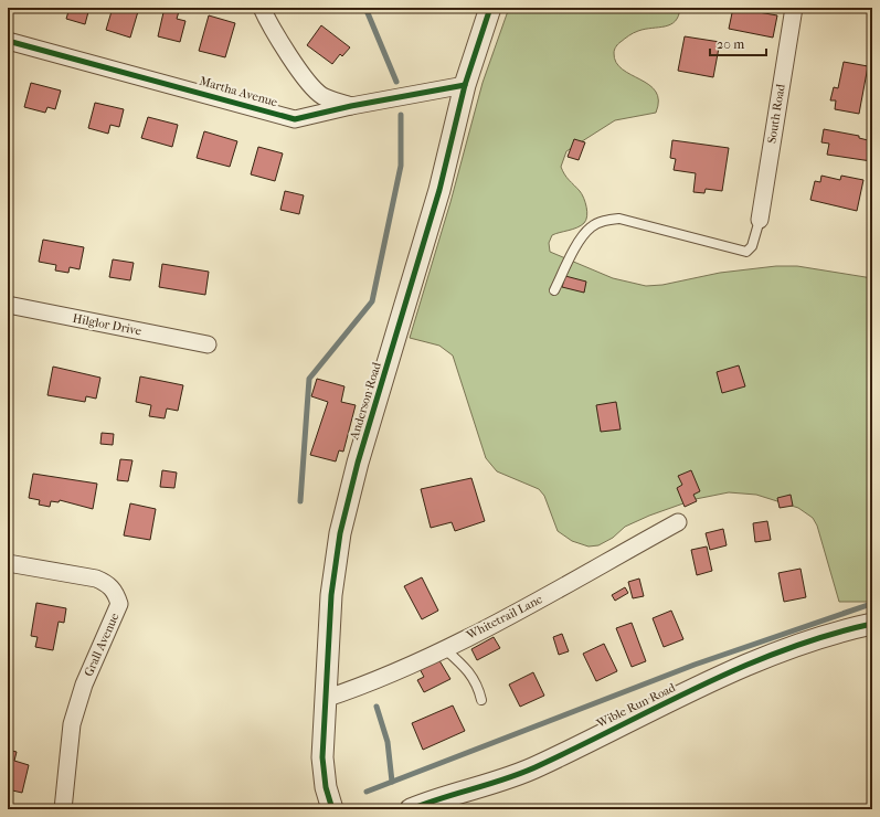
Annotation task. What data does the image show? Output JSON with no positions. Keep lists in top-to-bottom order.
{
  "streets": {
    "street": [
      "Martha Avenue",
      "South Road",
      "Hilglor Drive",
      "Anderson Road",
      "Whitetrail Lane",
      "Grall Avenue",
      "Wible Run Road"
    ]
  },
  "crossings": [
    ["Martha Avenue", "Anderson Road"],
    ["Anderson Road", "Whitetrail Lane"]
  ],
  "scale_bar": "20 m"
}
